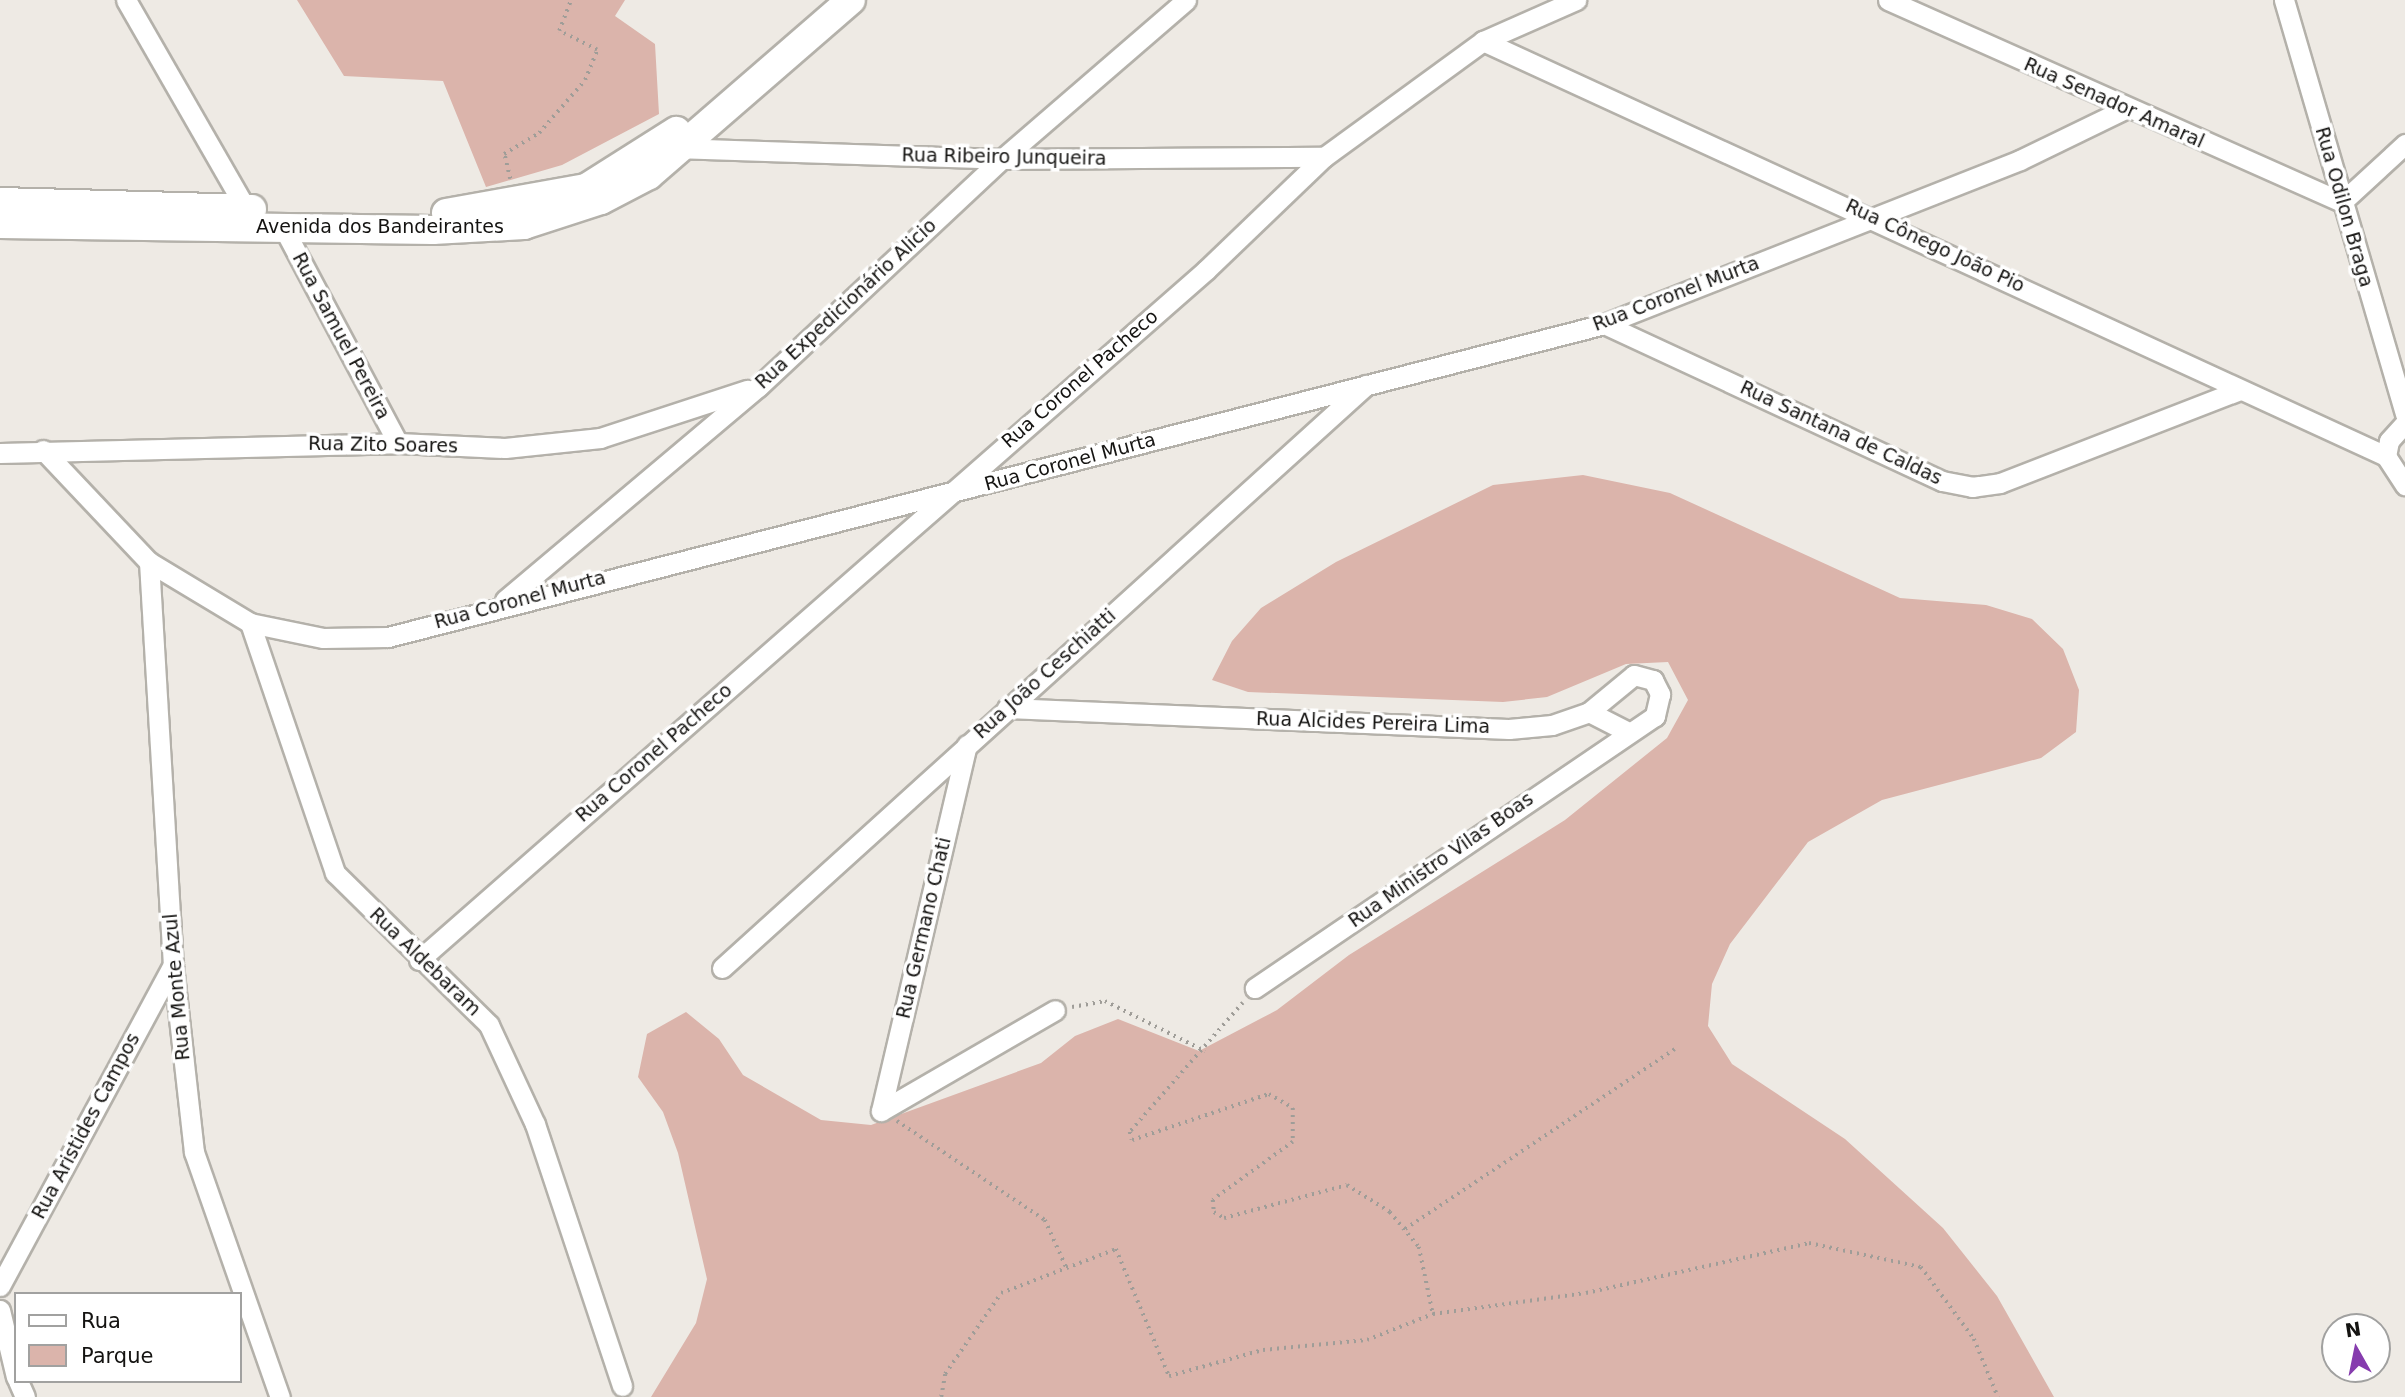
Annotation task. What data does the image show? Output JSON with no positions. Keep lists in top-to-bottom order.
{
  "streets": {
    "street": [
      "Rua Senador Amaral",
      "Rua Ribeiro Junqueira",
      "Rua Odilon Braga",
      "Avenida dos Bandeirantes",
      "Rua Cônego João Pio",
      "Rua Coronel Murta",
      "Rua Expedicionário Alicio",
      "Rua Samuel Pereira",
      "Rua Coronel Pacheco",
      "Rua Santana de Caldas",
      "Rua Zito Soares",
      "Rua João Ceschiatti",
      "Rua Alcides Pereira Lima",
      "Rua Ministro Vilas Boas",
      "Rua Germano Chati",
      "Rua Aldebaram",
      "Rua Monte Azul",
      "Rua Aristides Campos"
    ]
  },
  "crossings": [
    ["Rua Senador Amaral", "Rua Odilon Braga"],
    ["Rua Senador Amaral", "Rua Coronel Murta"],
    ["Rua Ribeiro Junqueira", "Avenida dos Bandeirantes"],
    ["Rua Ribeiro Junqueira", "Rua Expedicionário Alicio"],
    ["Rua Ribeiro Junqueira", "Rua Coronel Pacheco"],
    ["Avenida dos Bandeirantes", "Rua Samuel Pereira"],
    ["Rua Cônego João Pio", "Rua Coronel Murta"],
    ["Rua Cônego João Pio", "Rua Coronel Pacheco"],
    ["Rua Cônego João Pio", "Rua Santana de Caldas"],
    ["Rua Coronel Murta", "Rua Expedicionário Alicio"],
    ["Rua Coronel Murta", "Rua Coronel Pacheco"],
    ["Rua Coronel Murta", "Rua Santana de Caldas"],
    ["Rua Coronel Murta", "Rua Zito Soares"],
    ["Rua Coronel Murta", "Rua João Ceschiatti"],
    ["Rua Coronel Murta", "Rua Aldebaram"],
    ["Rua Coronel Murta", "Rua Monte Azul"],
    ["Rua Expedicionário Alicio", "Rua Zito Soares"],
    ["Rua Samuel Pereira", "Rua Zito Soares"],
    ["Rua Coronel Pacheco", "Rua Aldebaram"],
    ["Rua João Ceschiatti", "Rua Alcides Pereira Lima"],
    ["Rua João Ceschiatti", "Rua Germano Chati"],
    ["Rua Alcides Pereira Lima", "Rua Ministro Vilas Boas"],
    ["Rua Monte Azul", "Rua Aristides Campos"]
  ],
  "legend": ["Rua", "Parque"],
  "north": "top"
}
